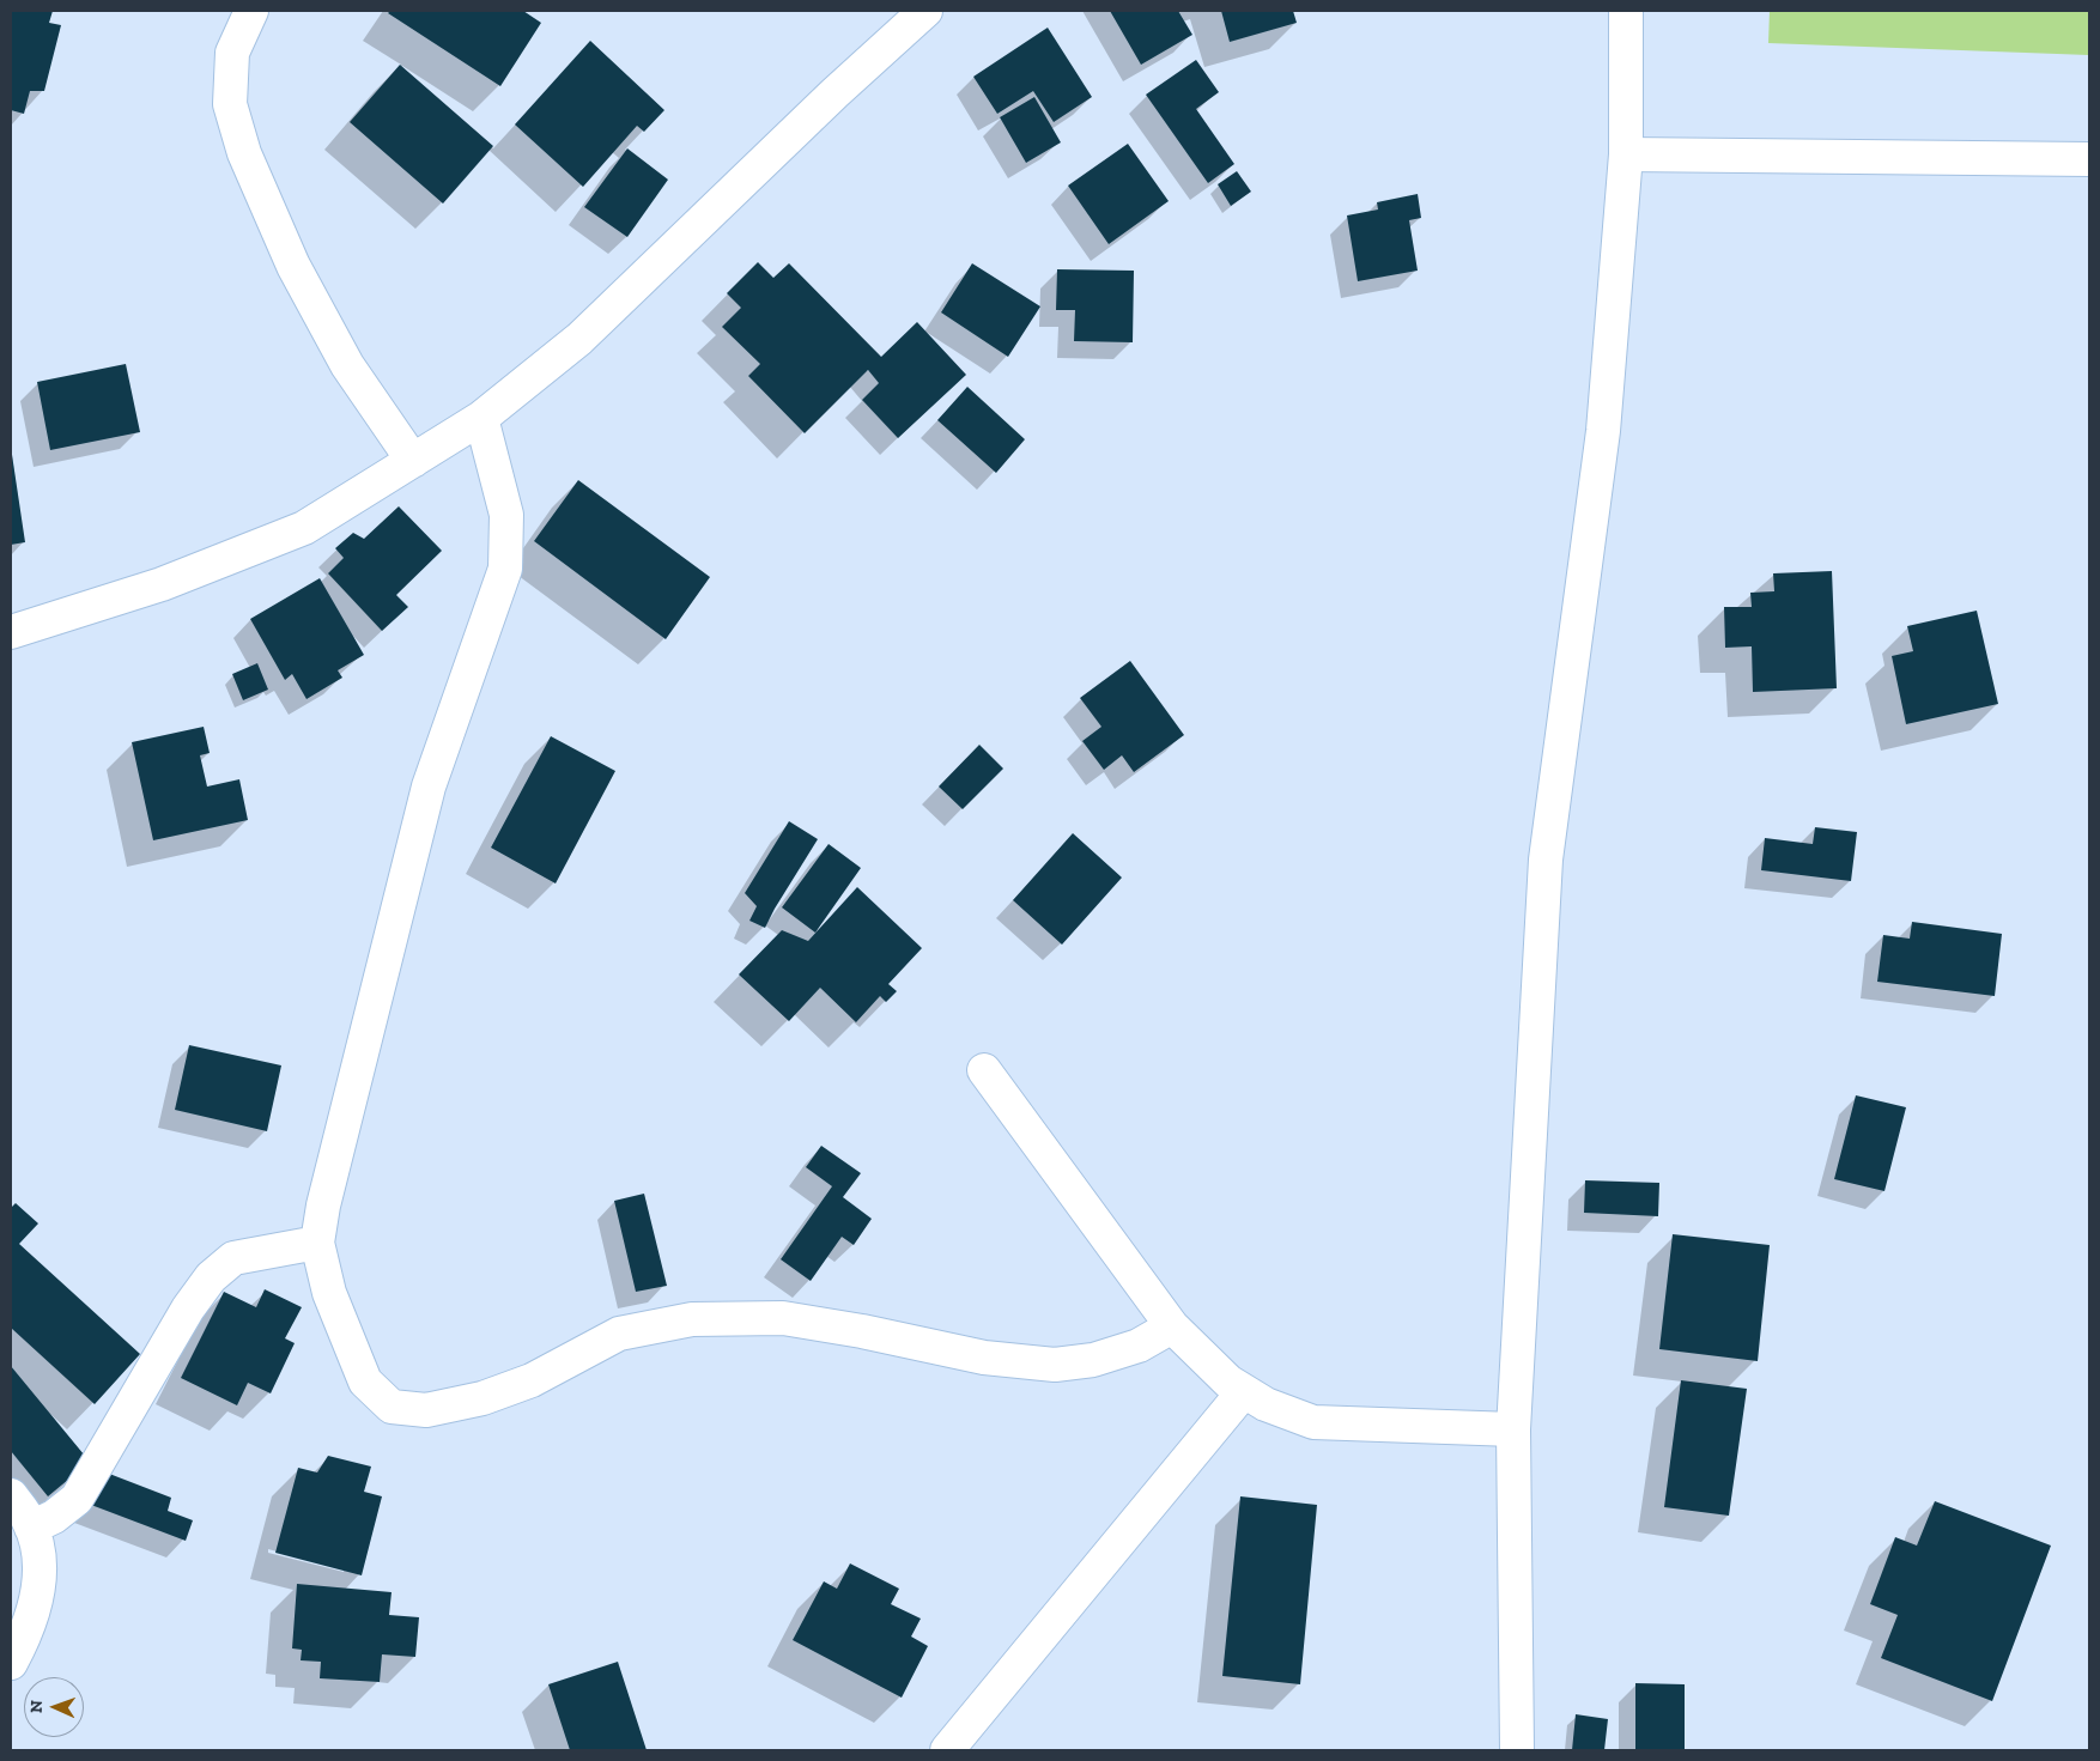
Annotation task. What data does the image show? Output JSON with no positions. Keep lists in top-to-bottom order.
{
  "north": "left"
}
